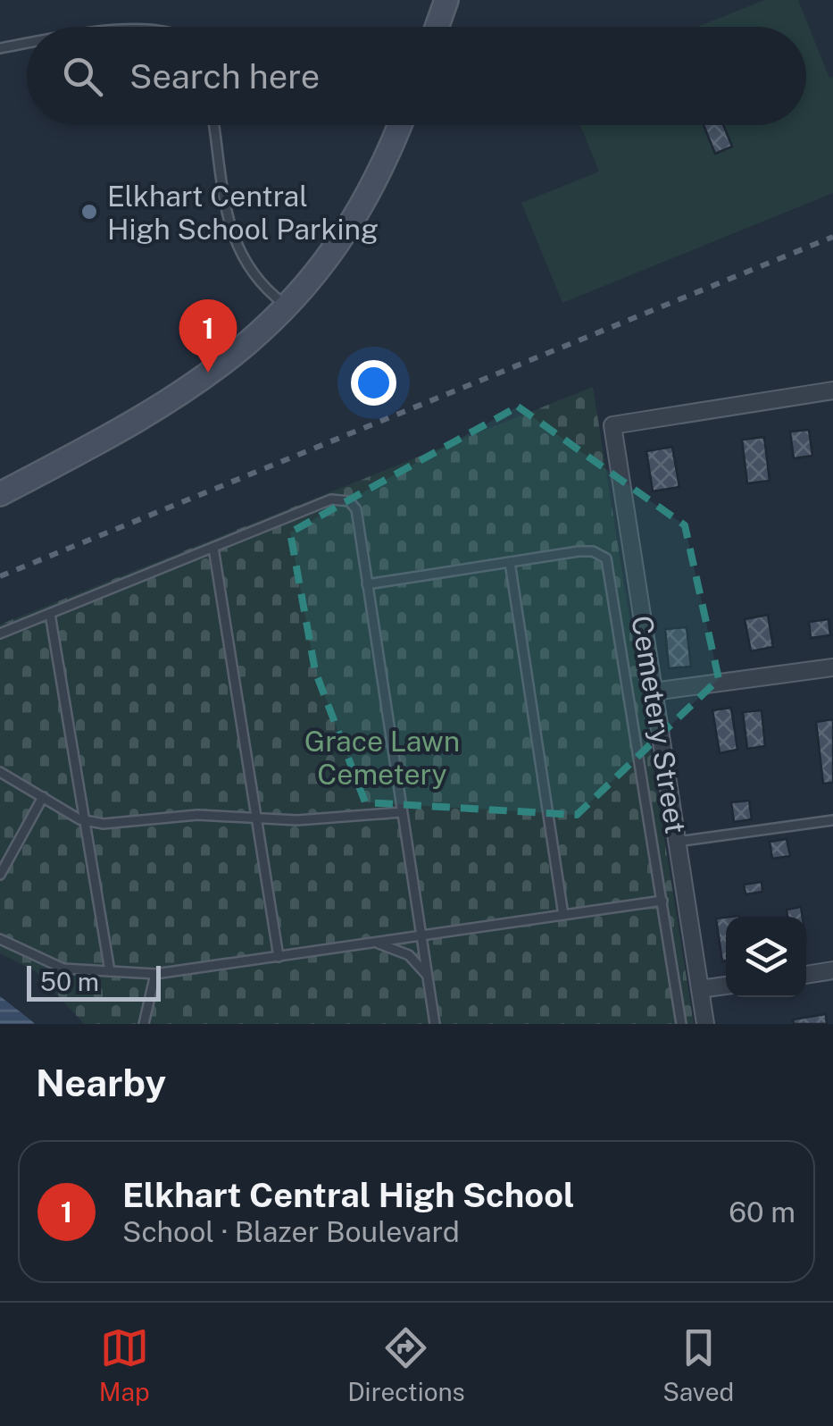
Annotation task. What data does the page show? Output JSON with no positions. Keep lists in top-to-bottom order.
{
  "streets": {
    "street": ["Cemetery Street"]
  },
  "parks": ["Grace Lawn Cemetery"],
  "places": ["Elkhart Central High School Parking"],
  "scale_bar": "50 m",
  "page": {
    "search": "Search here",
    "pins": "1",
    "scale": "50 m",
    "heading": "Nearby",
    "list": [
      {
        "mark": "1",
        "name": "Elkhart Central High School",
        "note": "School · Blazer Boulevard",
        "value": "60 m"
      }
    ],
    "nav": ["Map", "Directions", "Saved"]
  }
}
